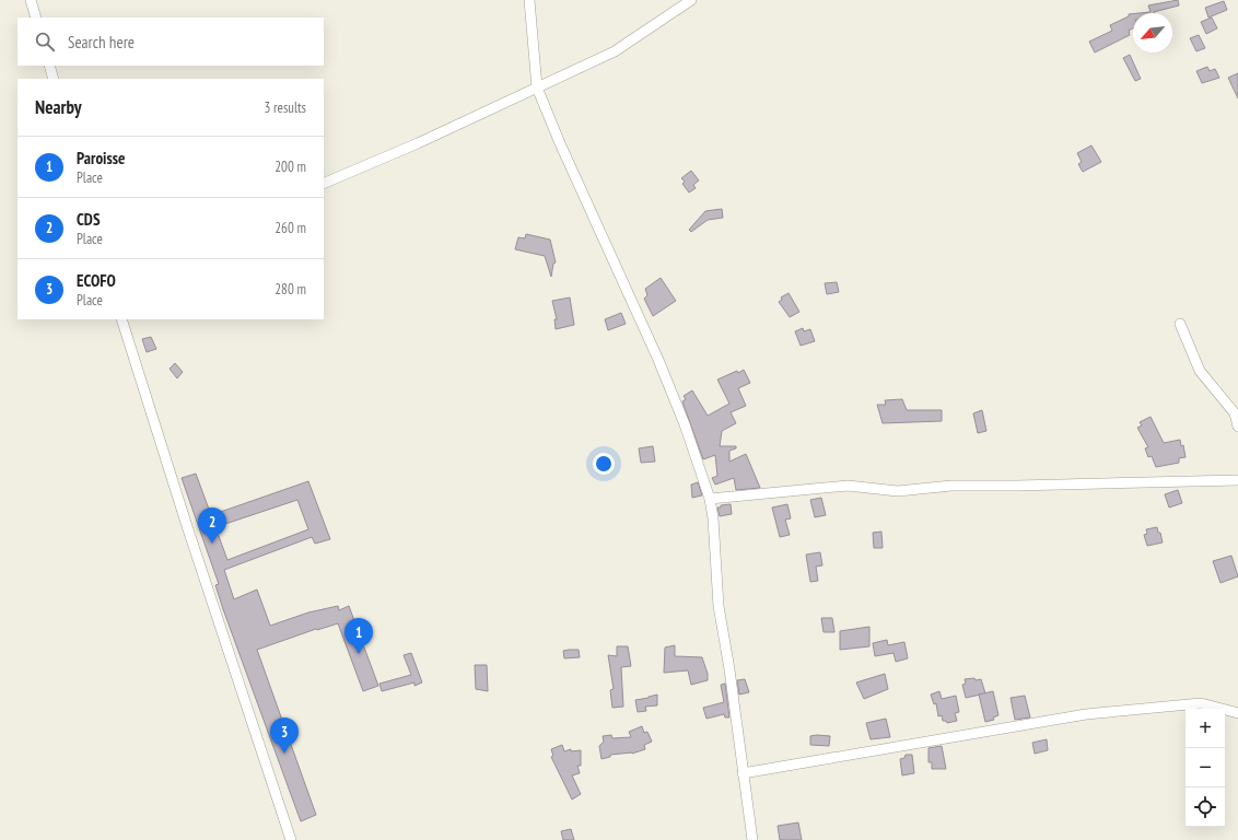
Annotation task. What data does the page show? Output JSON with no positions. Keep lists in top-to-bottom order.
{
  "north": "bottom left",
  "page": {
    "search": "Search here",
    "heading": ["Nearby", "3 results"],
    "list": [
      {
        "mark": "1",
        "name": "Paroisse",
        "note": "Place",
        "value": "200 m"
      },
      {
        "mark": "2",
        "name": "CDS",
        "note": "Place",
        "value": "260 m"
      },
      {
        "mark": "3",
        "name": "ECOFO",
        "note": "Place",
        "value": "280 m"
      }
    ],
    "pins": ["2", "1", "3"],
    "map_buttons": ["+", "−"]
  }
}
